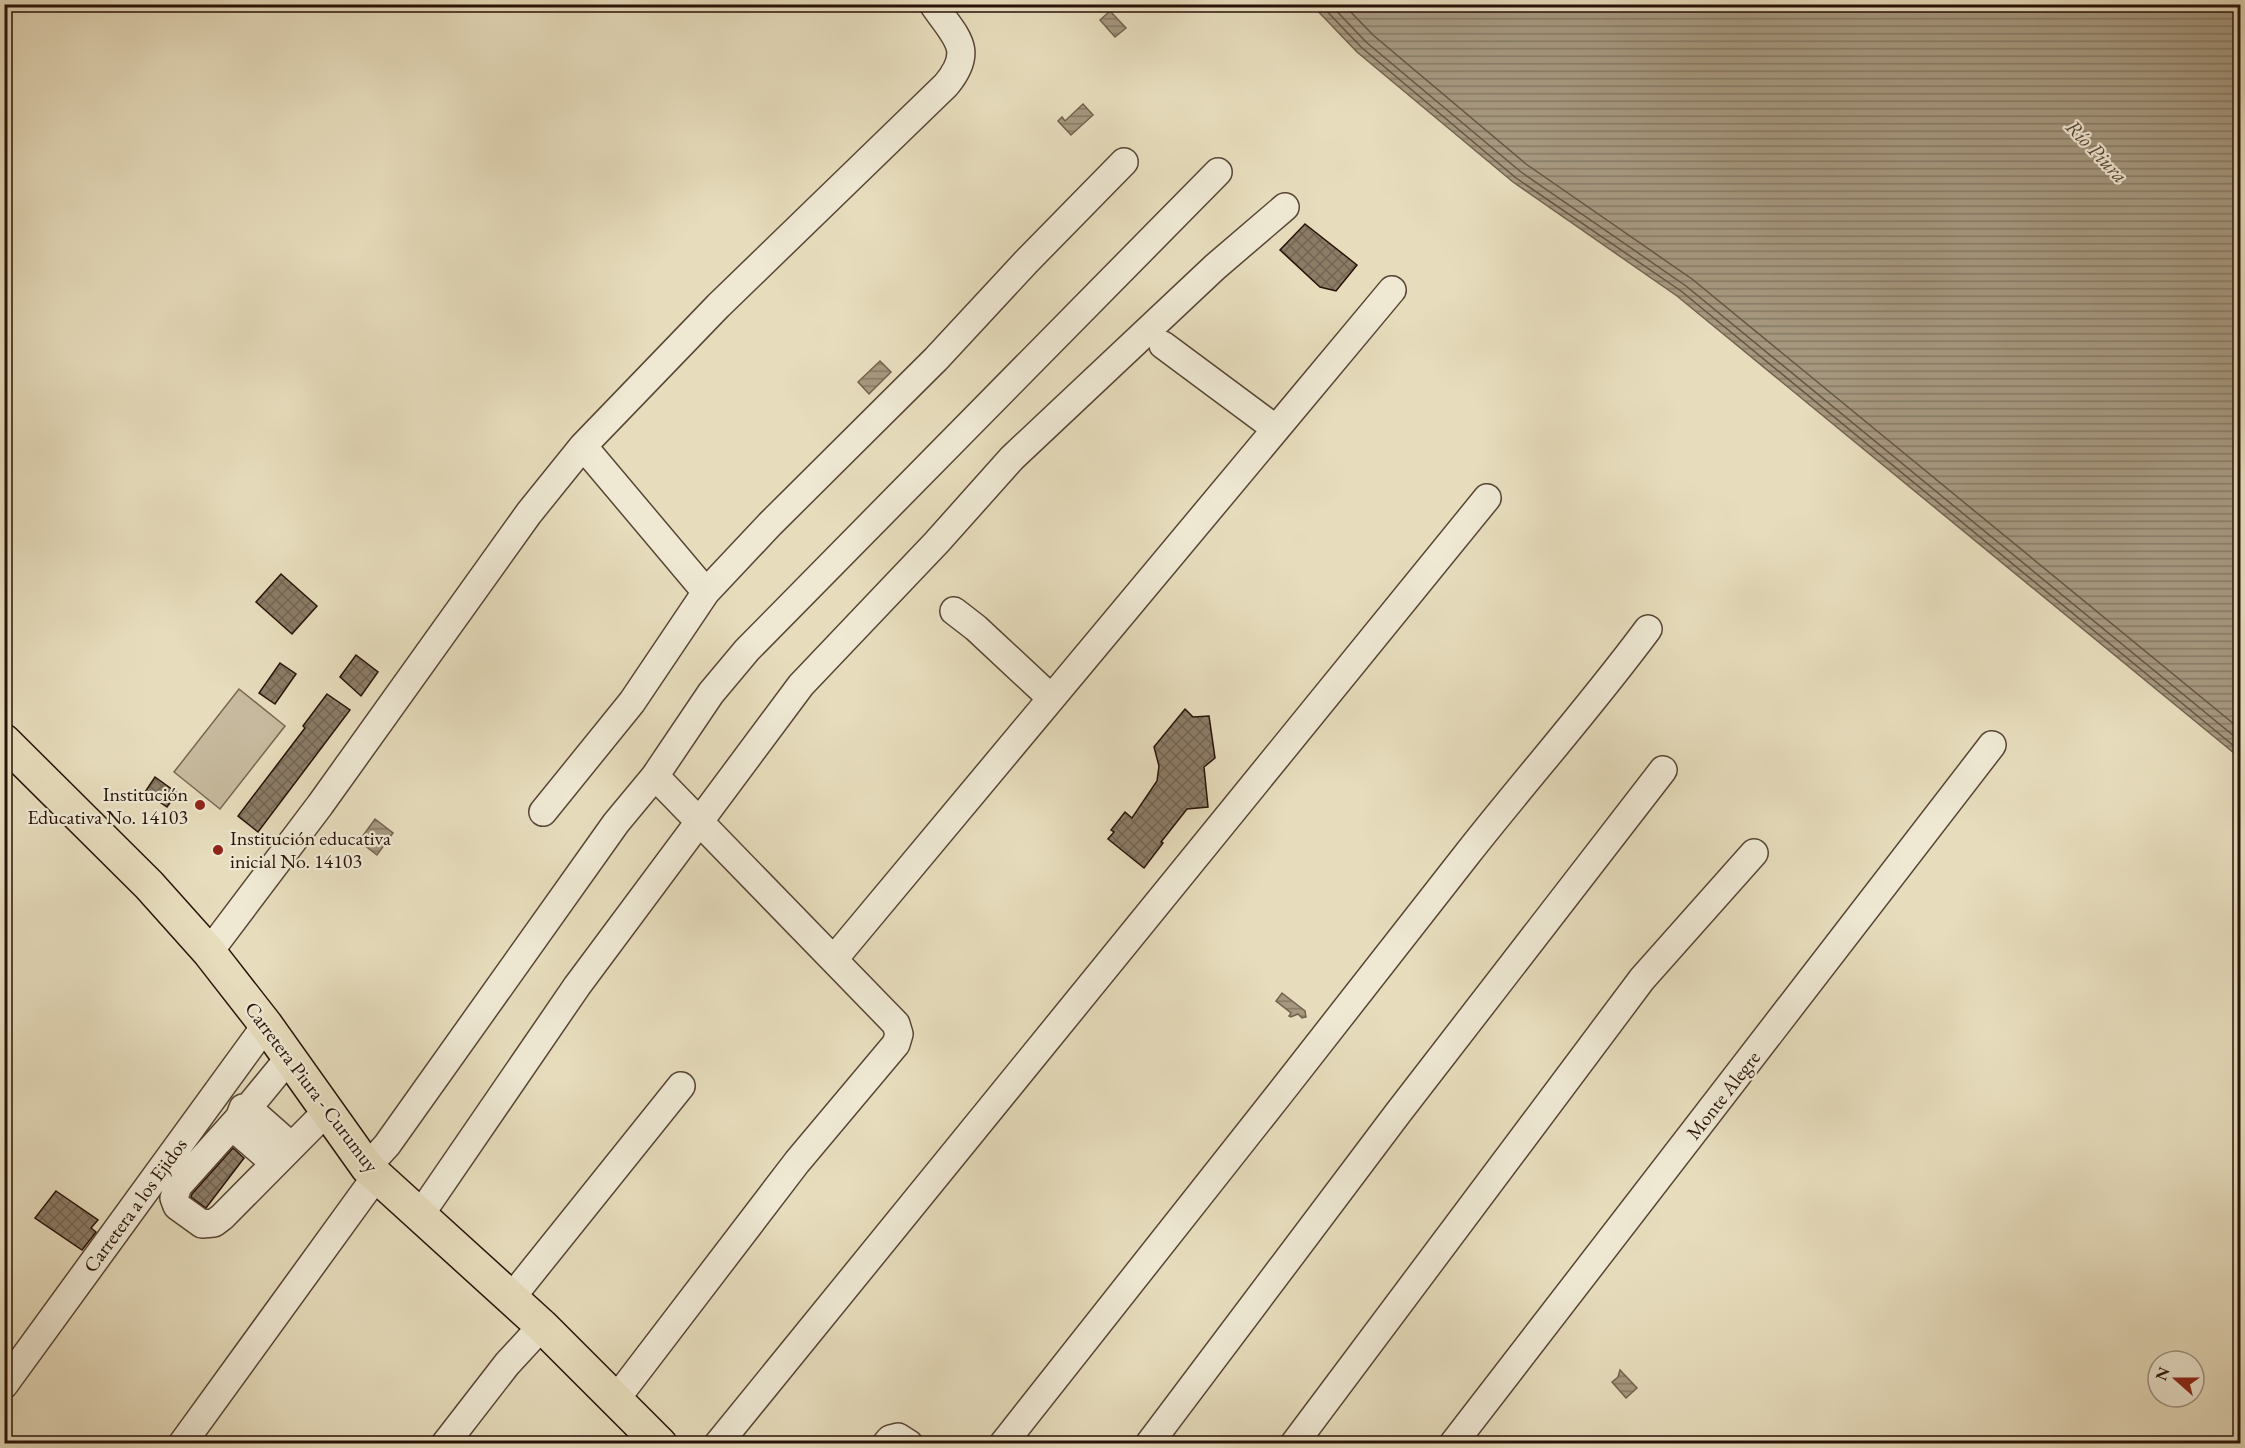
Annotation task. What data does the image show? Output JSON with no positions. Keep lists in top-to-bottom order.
{
  "streets": {
    "main road": ["Carretera Piura - Curumuy"],
    "street": ["Monte Alegre", "Carretera a los Ejidos"]
  },
  "crossings": [
    ["Carretera Piura - Curumuy", "Carretera a los Ejidos"]
  ],
  "water": ["Río Piura"],
  "places": ["Institución Educativa No. 14103", "Institución educativa inicial No. 14103"],
  "north": "left"
}
